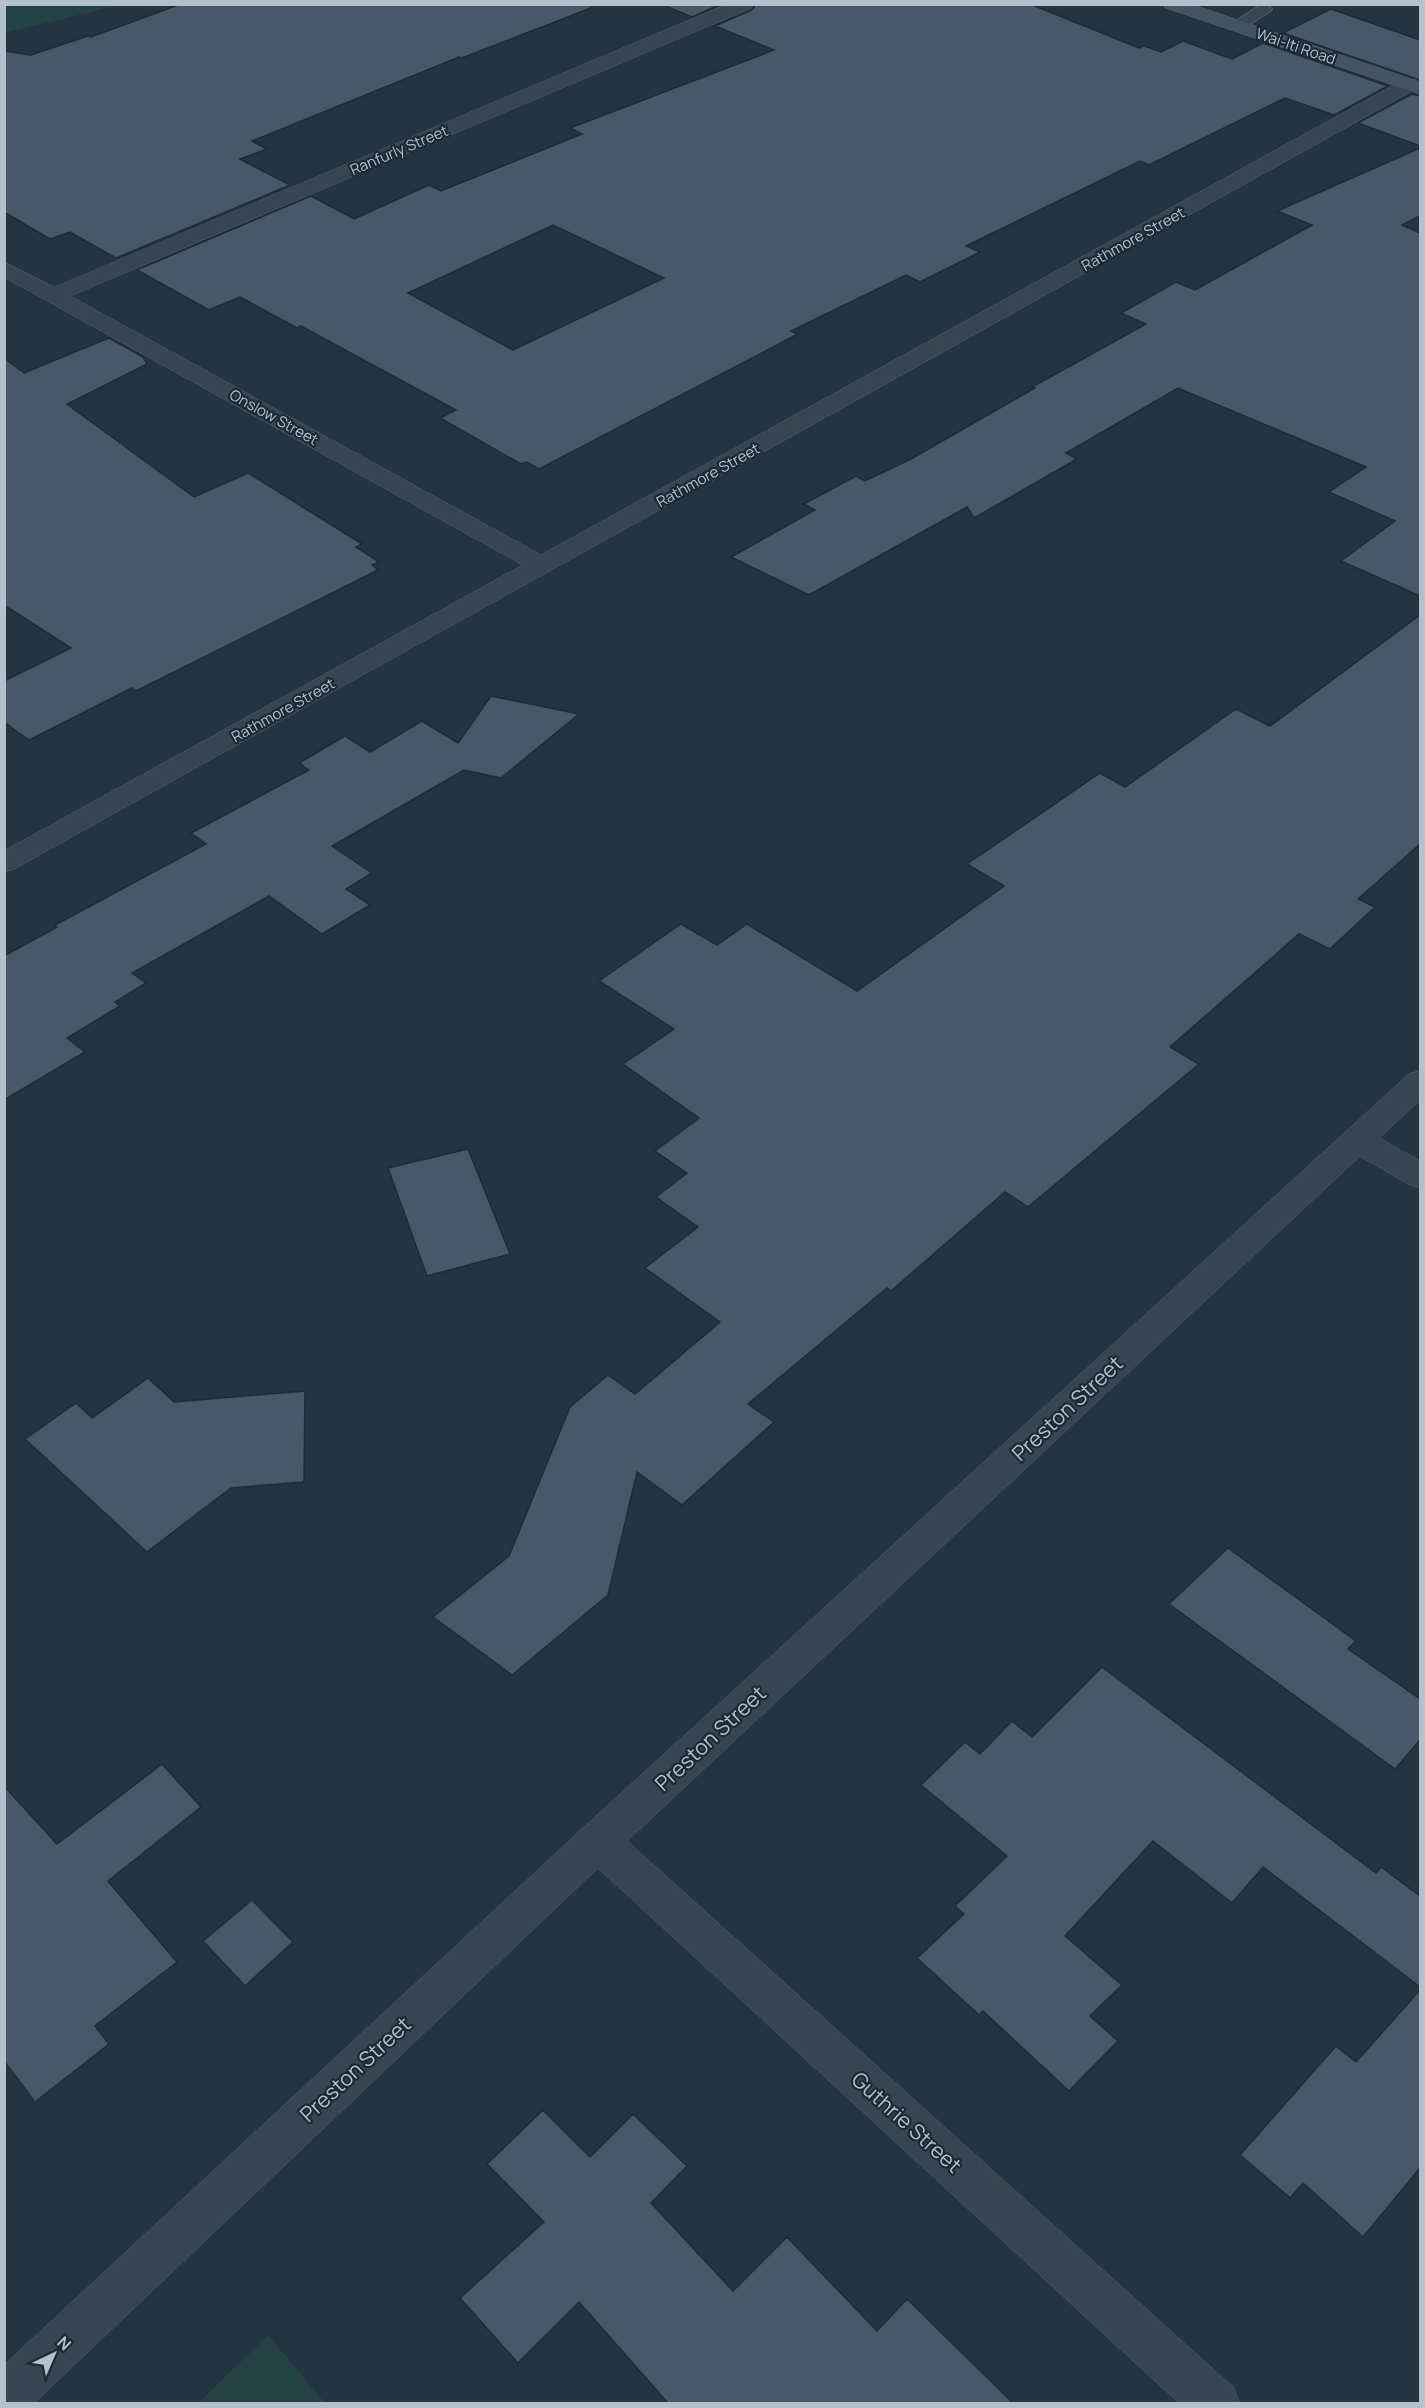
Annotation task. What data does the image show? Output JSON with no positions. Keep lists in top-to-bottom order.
{
  "streets": {
    "main road": ["Wai-Iti Road"],
    "street": [
      "Ranfurly Street",
      "Rathmore Street",
      "Onslow Street",
      "Preston Street",
      "Guthrie Street"
    ]
  },
  "crossings": [
    ["Wai-Iti Road", "Rathmore Street"],
    ["Ranfurly Street", "Onslow Street"],
    ["Rathmore Street", "Onslow Street"],
    ["Preston Street", "Guthrie Street"]
  ],
  "north": "top right"
}
